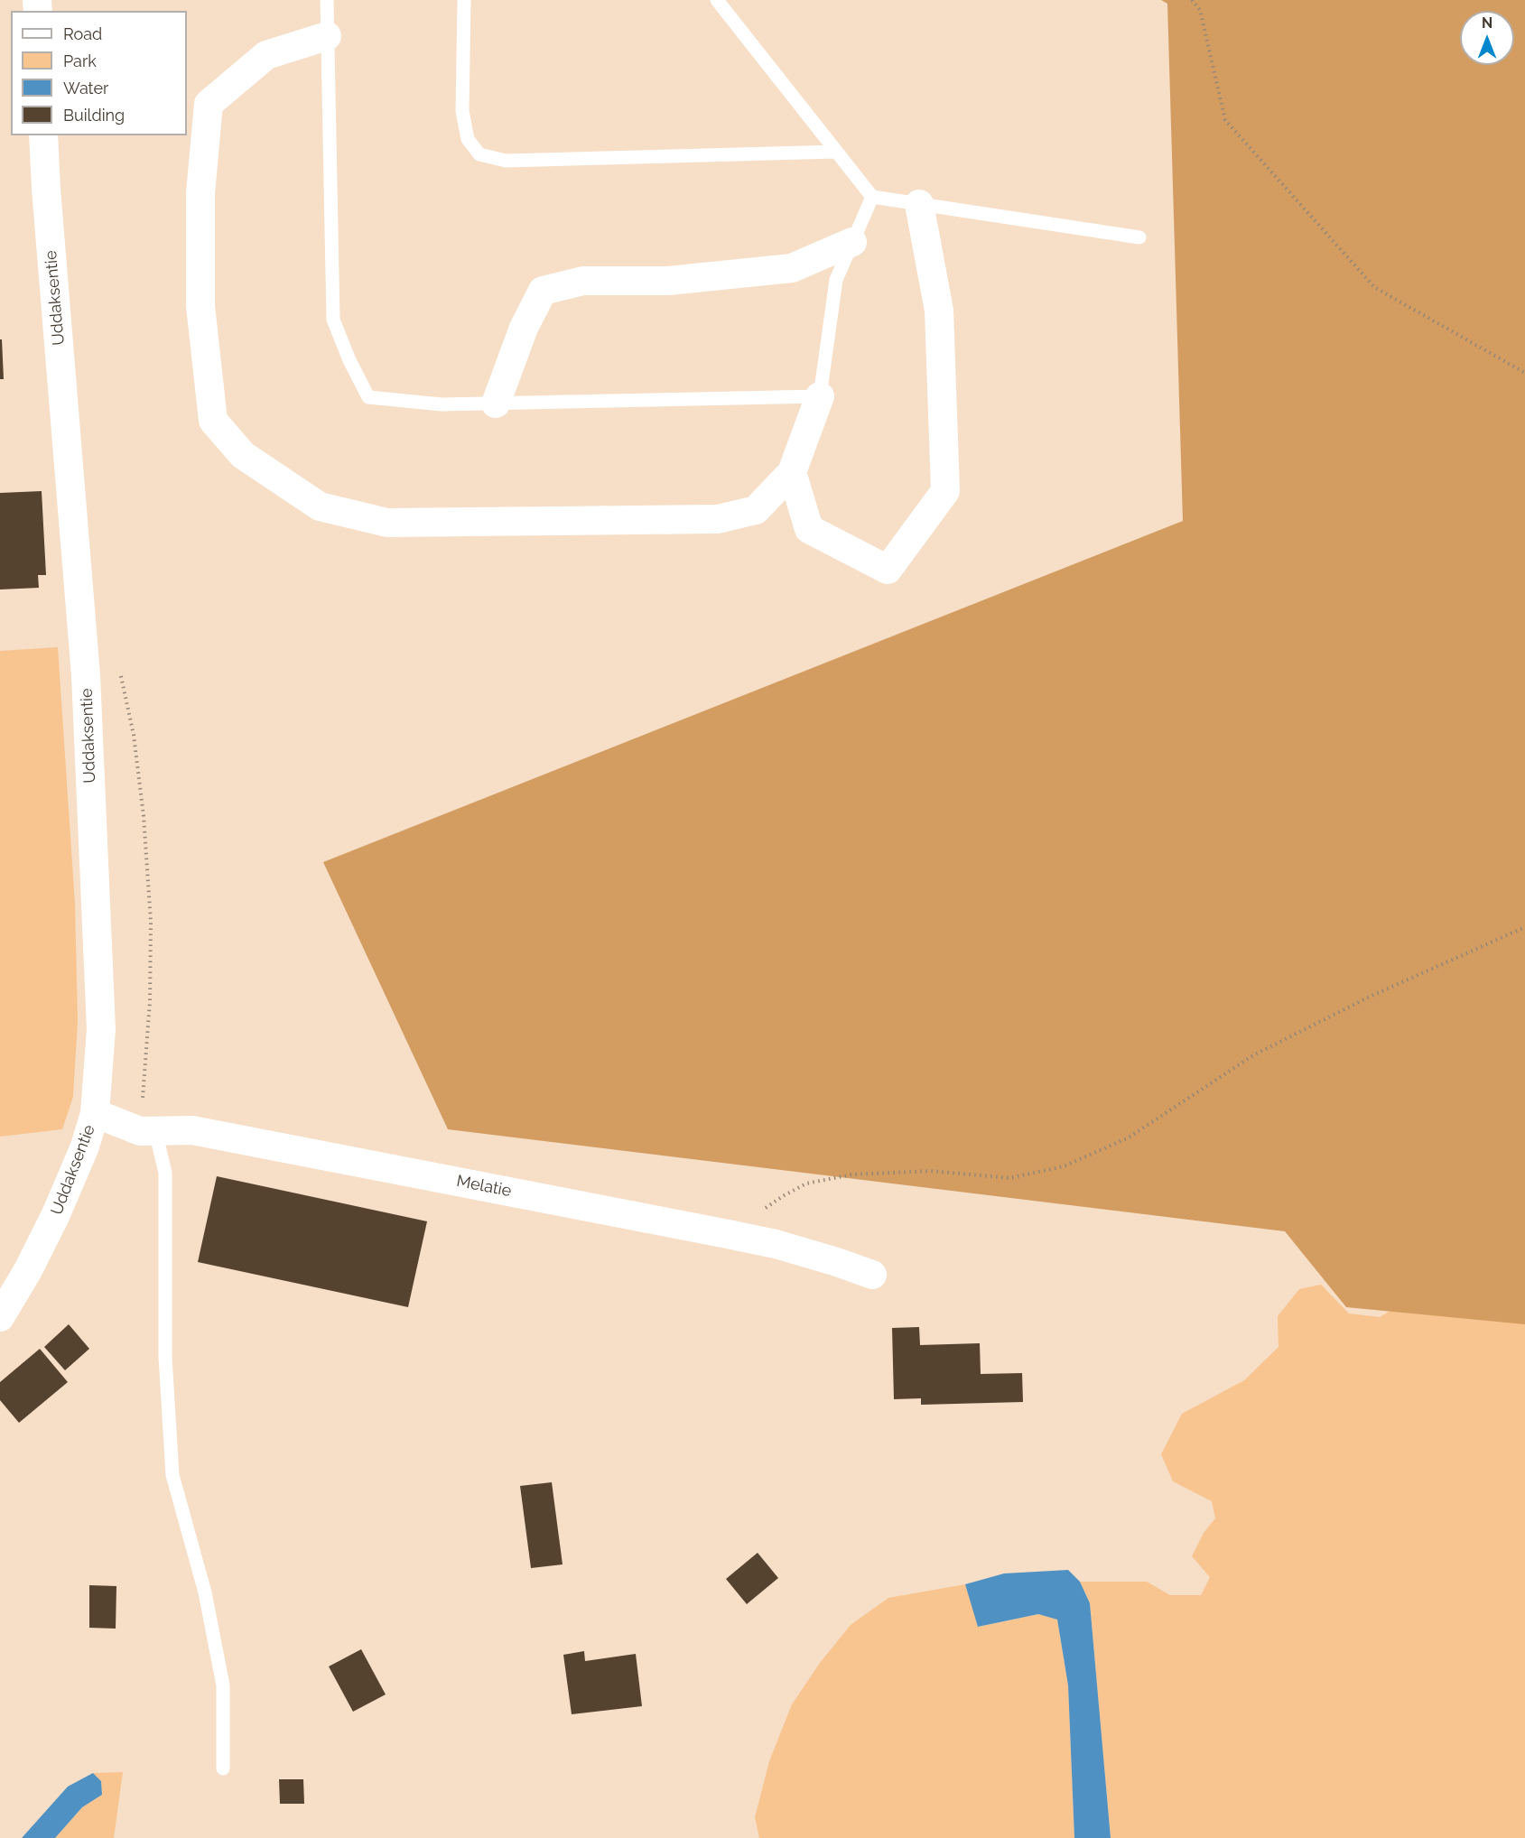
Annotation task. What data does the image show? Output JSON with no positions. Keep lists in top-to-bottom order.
{
  "streets": {
    "street": ["Uddaksentie", "Melatie"]
  },
  "crossings": [
    ["Uddaksentie", "Melatie"]
  ],
  "legend": [
    "Road",
    "Park",
    "Water",
    "Building"
  ],
  "north": "top"
}
